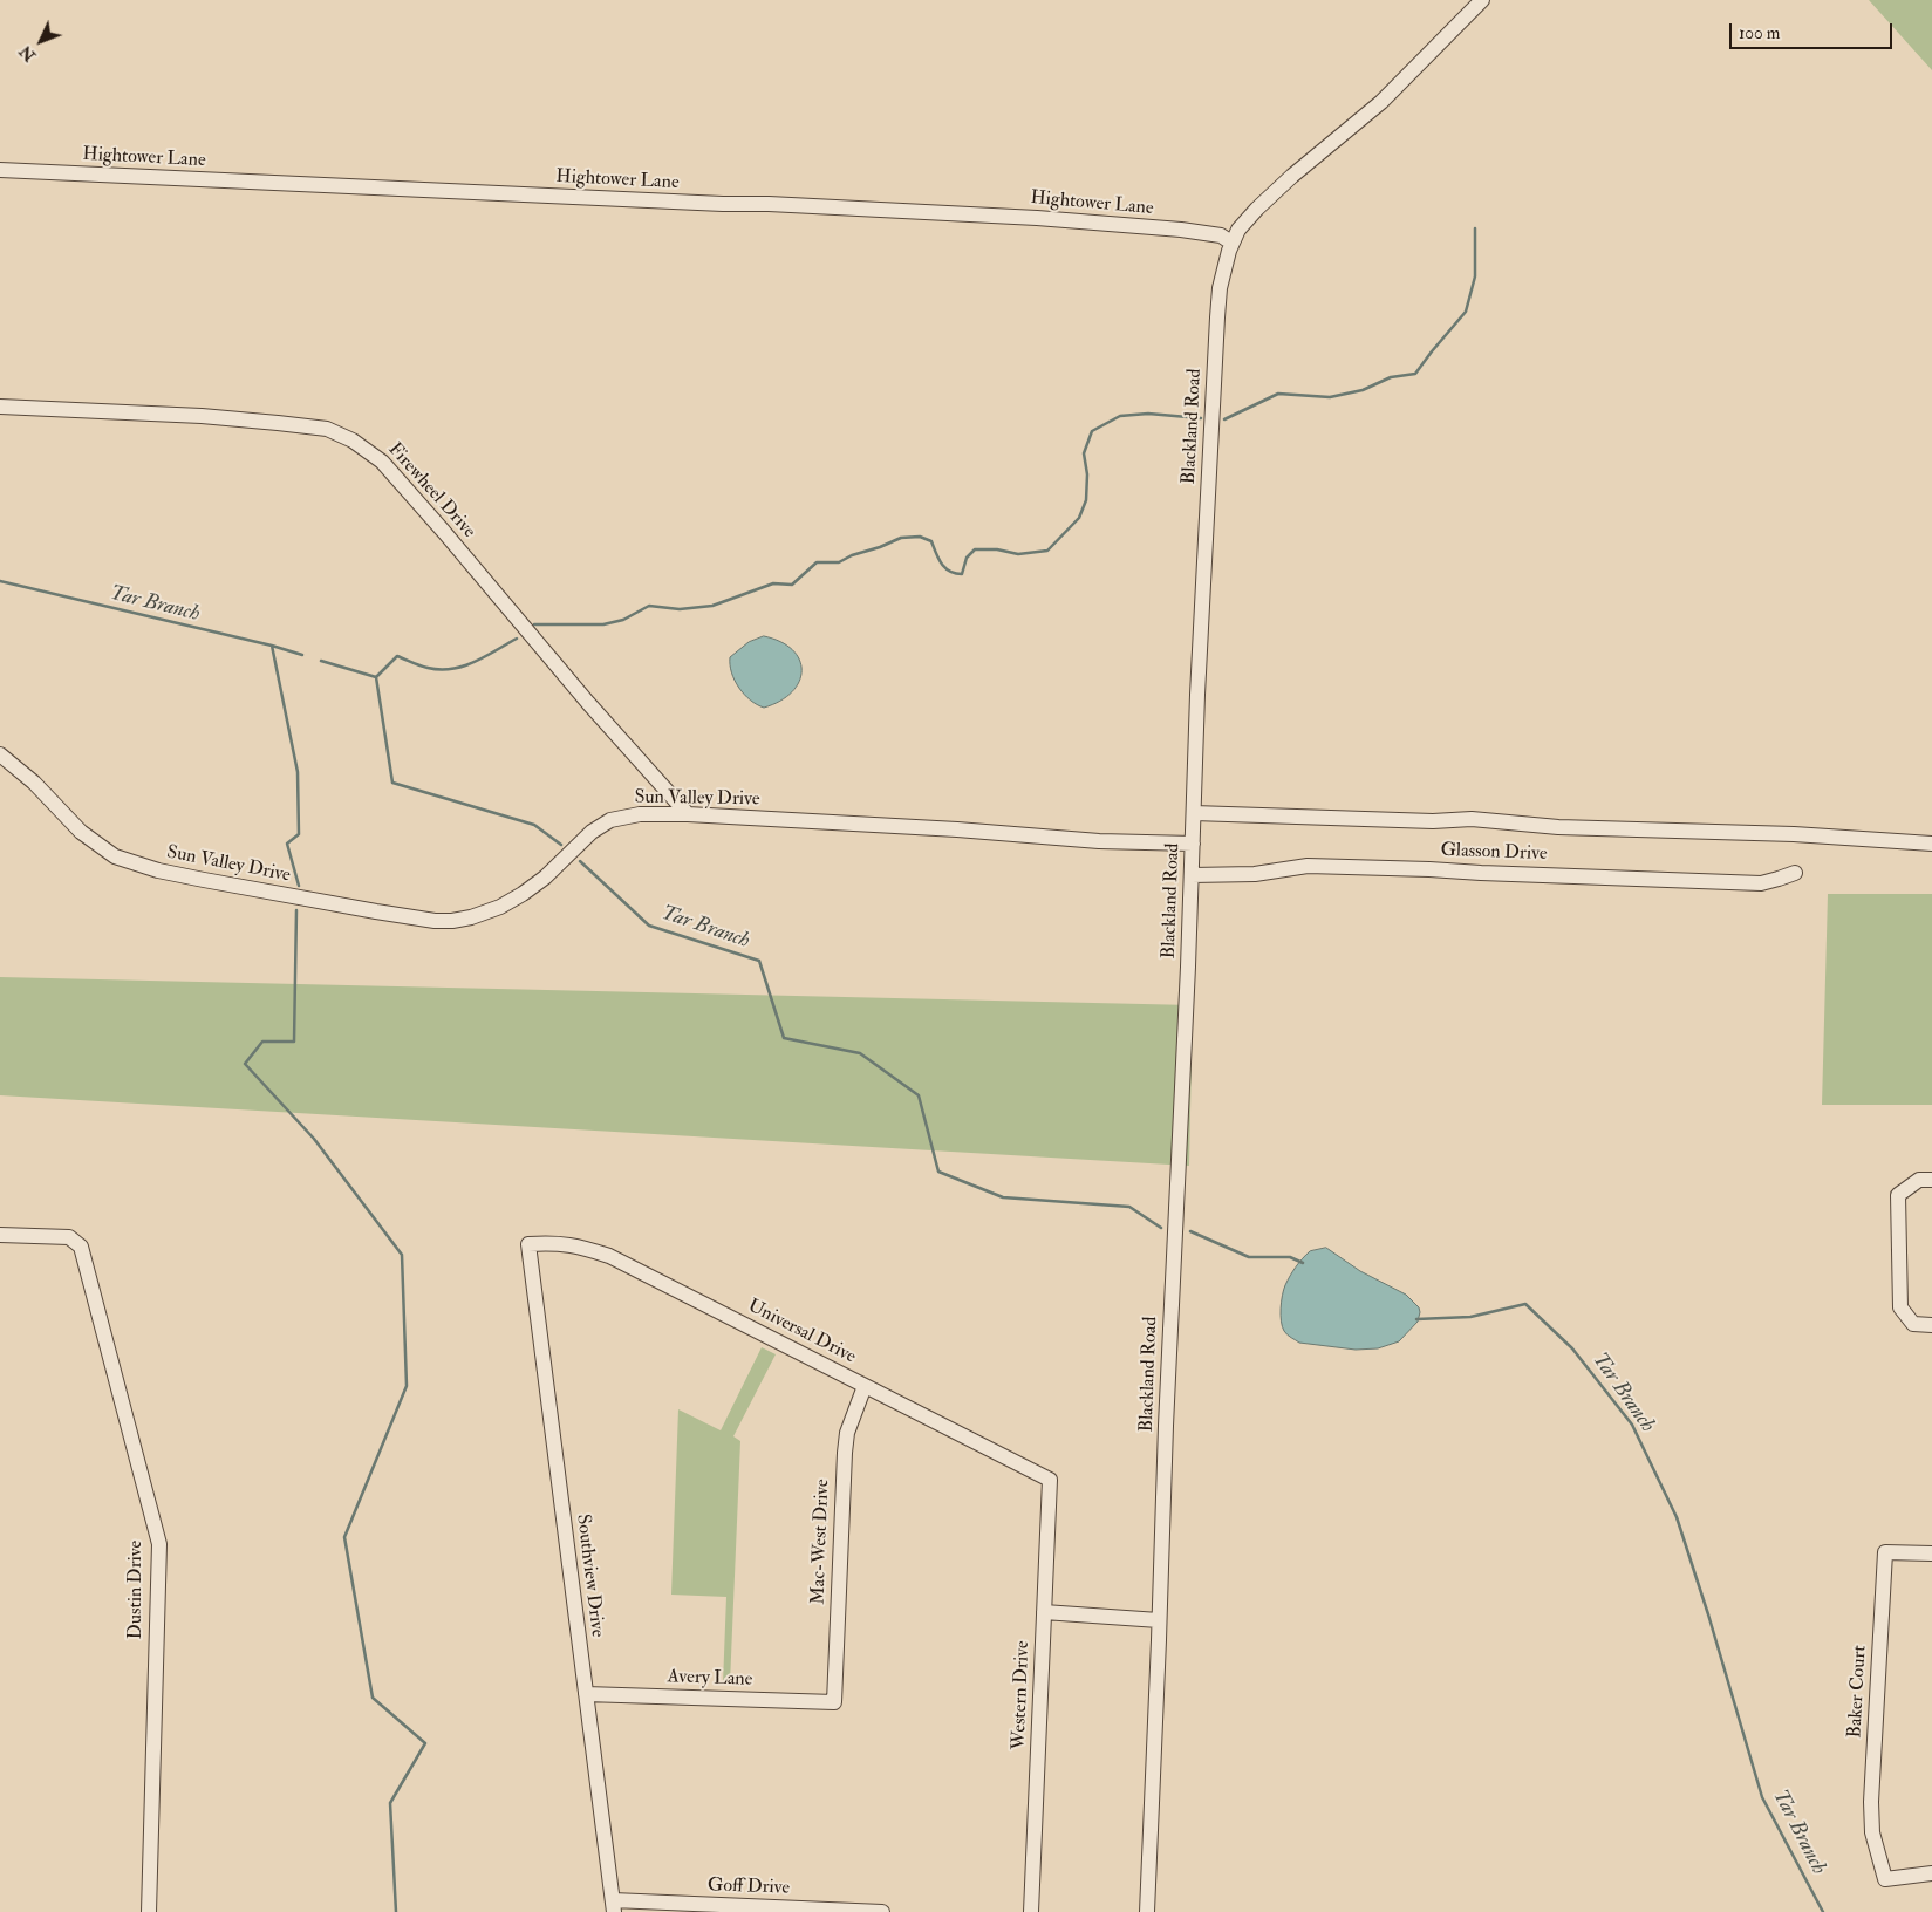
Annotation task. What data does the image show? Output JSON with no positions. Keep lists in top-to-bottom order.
{
  "streets": {
    "street": [
      "Hightower Lane",
      "Blackland Road",
      "Firewheel Drive",
      "Sun Valley Drive",
      "Glasson Drive",
      "Universal Drive",
      "Mac-West Drive",
      "Southview Drive",
      "Dustin Drive",
      "Avery Lane",
      "Baker Court",
      "Western Drive",
      "Goff Drive"
    ]
  },
  "crossings": [
    ["Hightower Lane", "Blackland Road"],
    ["Blackland Road", "Sun Valley Drive"],
    ["Blackland Road", "Glasson Drive"],
    ["Firewheel Drive", "Sun Valley Drive"],
    ["Universal Drive", "Mac-West Drive"],
    ["Universal Drive", "Southview Drive"],
    ["Universal Drive", "Western Drive"],
    ["Mac-West Drive", "Avery Lane"],
    ["Southview Drive", "Avery Lane"],
    ["Southview Drive", "Goff Drive"]
  ],
  "water": ["Tar Branch"],
  "scale_bar": "100 m",
  "north": "bottom left"
}
